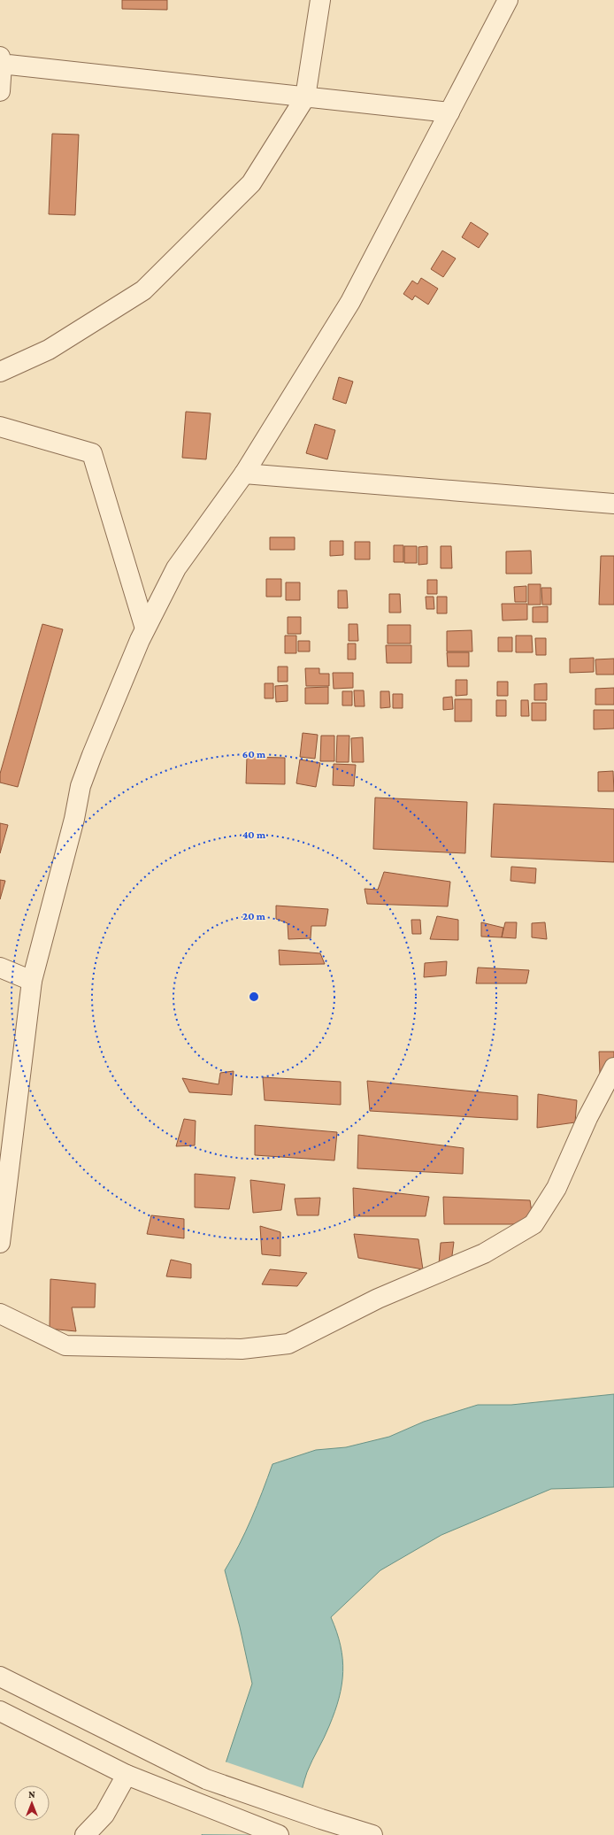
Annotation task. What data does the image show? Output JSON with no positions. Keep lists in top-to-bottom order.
{
  "north": "top",
  "rings": ["60 m", "40 m", "20 m"]
}
